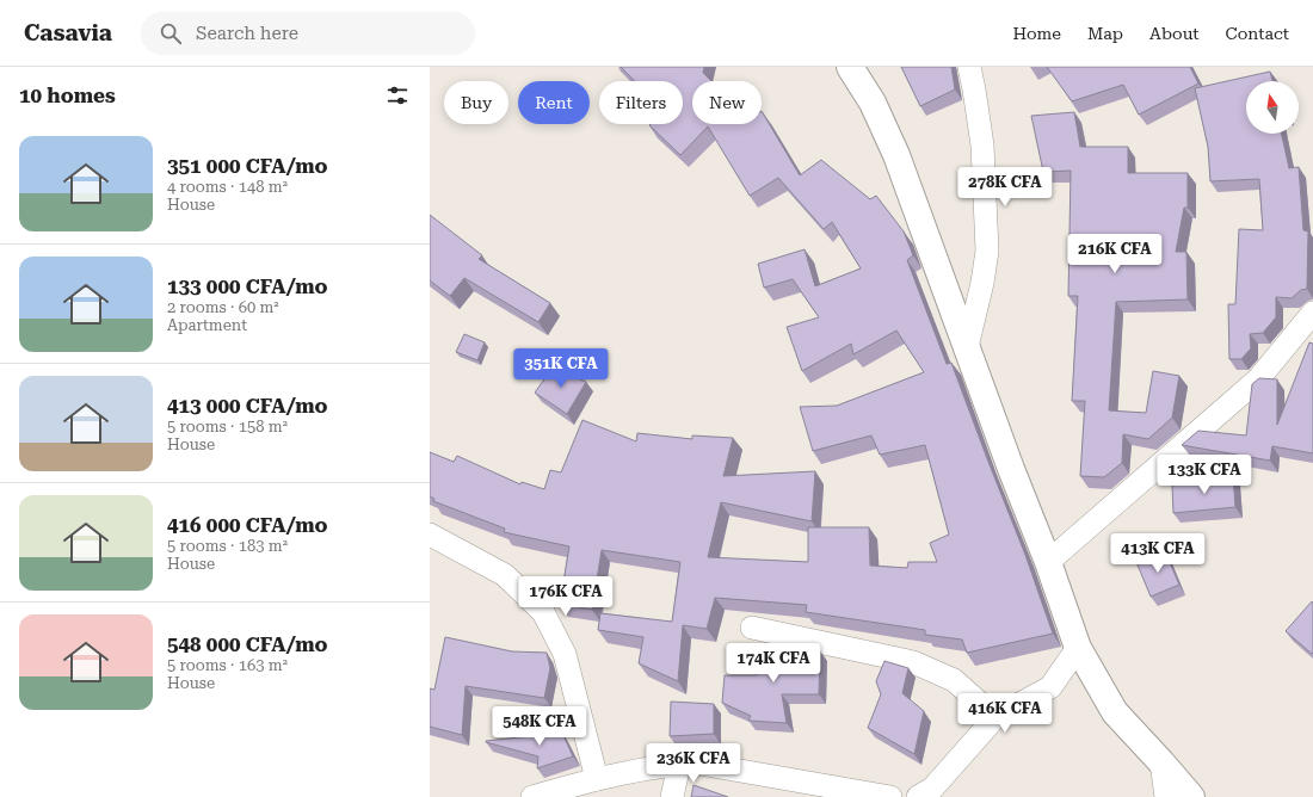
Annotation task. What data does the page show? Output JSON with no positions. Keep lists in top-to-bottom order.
{
  "north": "top",
  "page": {
    "header": "Casavia",
    "search": "Search here",
    "nav": [
      "Home",
      "Map",
      "About",
      "Contact"
    ],
    "heading": "10 homes",
    "chip": [
      "Buy",
      "Rent",
      "Filters",
      "New"
    ],
    "list": [
      {
        "name": "351 000 CFA/mo",
        "note": "4 rooms · 148 m² · House"
      },
      {
        "name": "133 000 CFA/mo",
        "note": "2 rooms · 60 m² · Apartment"
      },
      {
        "name": "413 000 CFA/mo",
        "note": "5 rooms · 158 m² · House"
      },
      {
        "name": "416 000 CFA/mo",
        "note": "5 rooms · 183 m² · House"
      },
      {
        "name": "548 000 CFA/mo",
        "note": "5 rooms · 163 m² · House"
      }
    ],
    "price": [
      "278K CFA",
      "216K CFA",
      "351K CFA",
      "133K CFA",
      "413K CFA",
      "176K CFA",
      "174K CFA",
      "416K CFA",
      "548K CFA",
      "236K CFA"
    ]
  }
}
